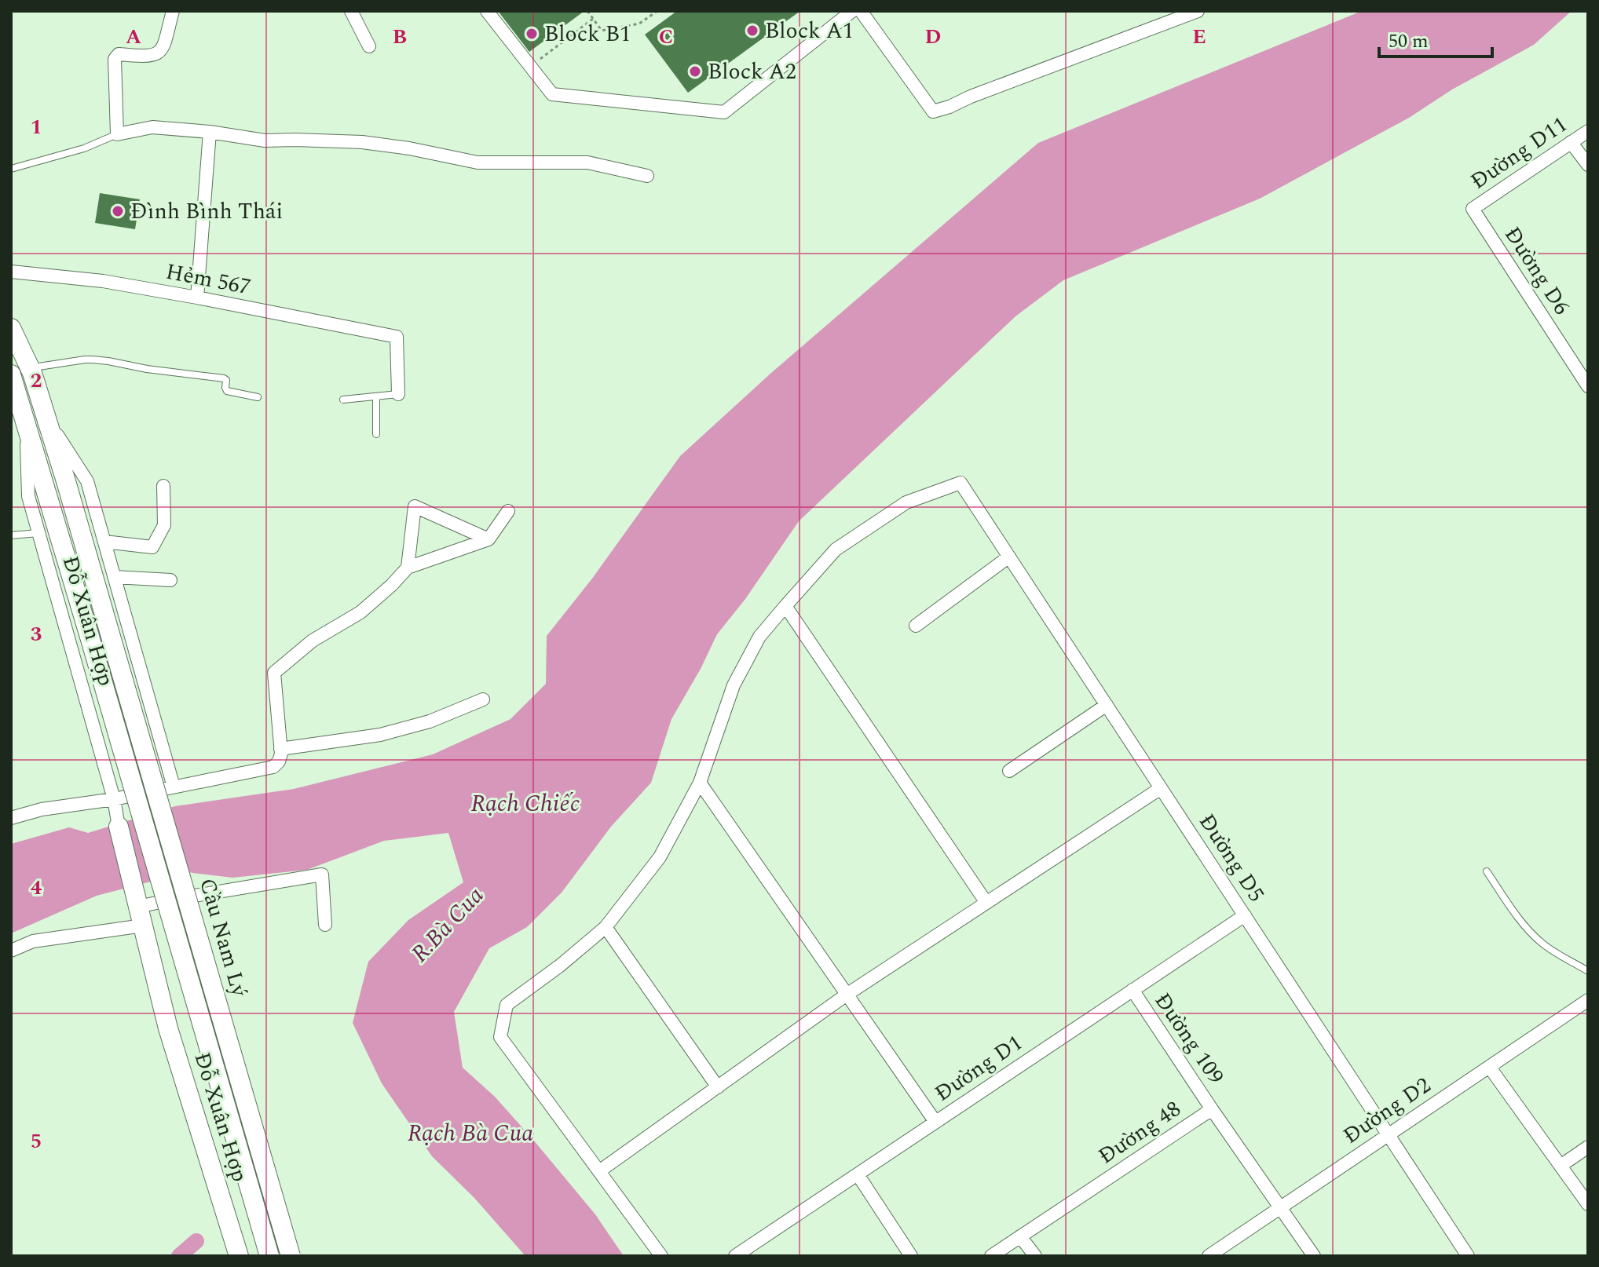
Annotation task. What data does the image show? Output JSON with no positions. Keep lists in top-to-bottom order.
{
  "streets": {
    "main road": ["Đỗ Xuân Hợp", "Cầu Nam Lý"],
    "street": [
      "Đường D11",
      "Đường D6",
      "Hẻm 567",
      "Đường D5",
      "Đường 109",
      "Đường D1",
      "Đường D2",
      "Đường 48"
    ]
  },
  "crossings": [
    ["Đường D11", "Đường D6"],
    ["Đỗ Xuân Hợp", "Cầu Nam Lý"],
    ["Đường D5", "Đường D1"],
    ["Đường D5", "Đường D2"],
    ["Đường 109", "Đường D1"],
    ["Đường 109", "Đường 48"],
    ["Đường D2", "Đường 48"]
  ],
  "water": ["Rạch Chiếc", "R.Bà Cua", "Rạch Bà Cua"],
  "places": [
    "Block A1",
    "Block B1",
    "Block A2",
    "Đình Bình Thái"
  ],
  "scale_bar": "50 m",
  "grid": {
    "columns": [
      "A",
      "B",
      "C",
      "D",
      "E"
    ],
    "rows": [
      "1",
      "2",
      "3",
      "4",
      "5"
    ]
  }
}
